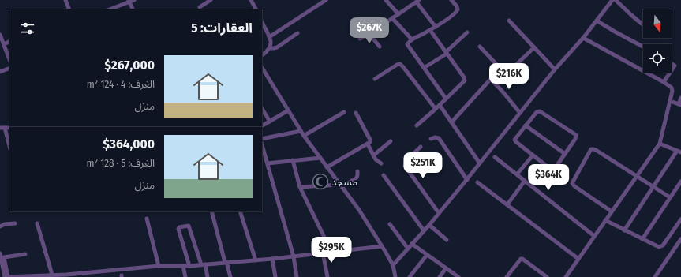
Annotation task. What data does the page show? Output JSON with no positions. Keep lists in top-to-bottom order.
{
  "places": {
    "mosque": ["مسجد"]
  },
  "north": "bottom",
  "page": {
    "heading": "العقارات: 5",
    "price": [
      "$267K",
      "$216K",
      "$251K",
      "$364K",
      "$295K"
    ],
    "list": [
      {
        "name": "$267,000",
        "note": "الغرف: 4 · 124 m² · منزل"
      },
      {
        "name": "$364,000",
        "note": "الغرف: 5 · 128 m² · منزل"
      }
    ]
  }
}
